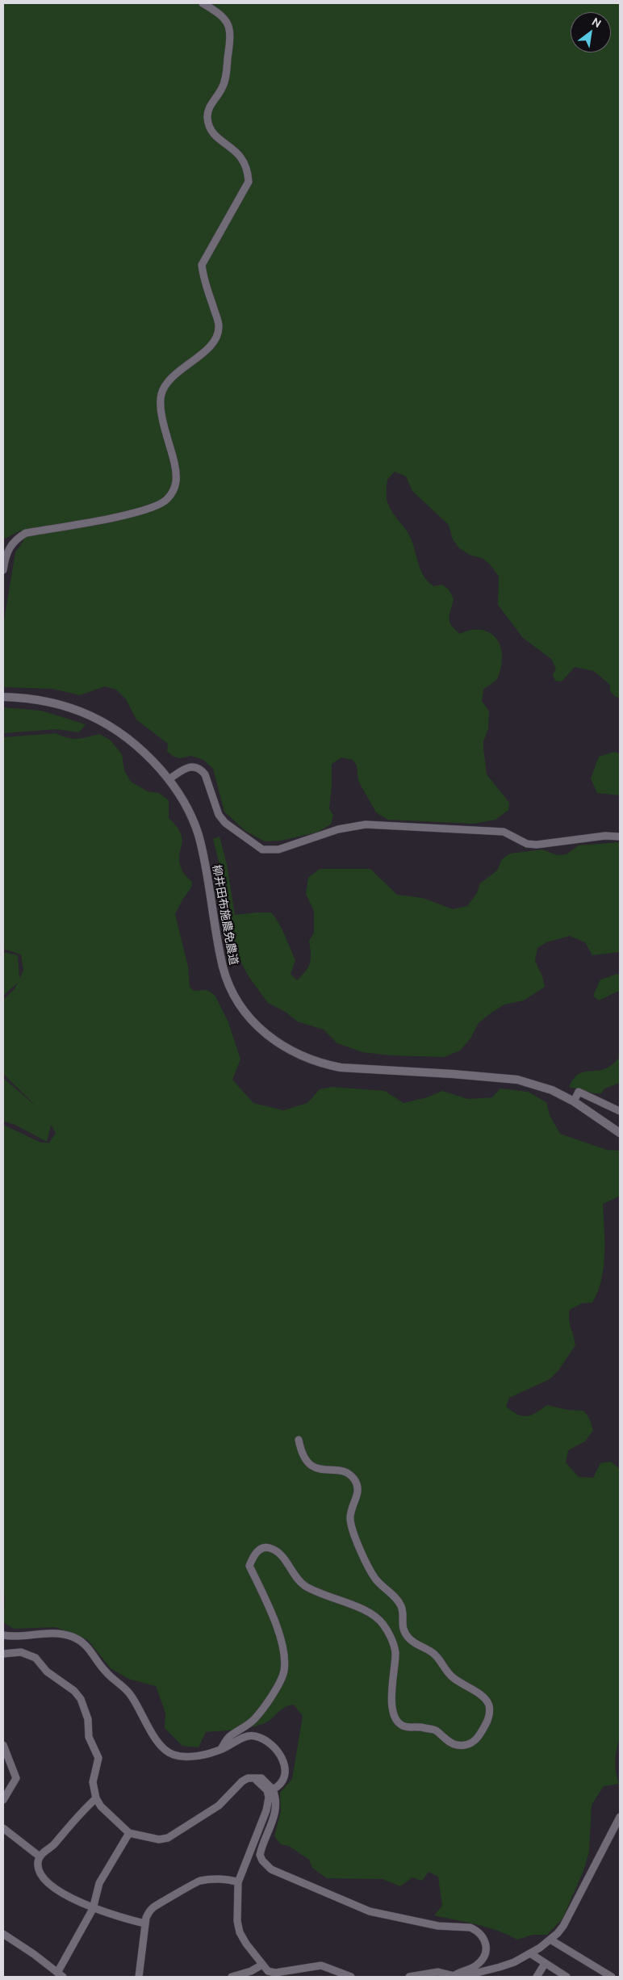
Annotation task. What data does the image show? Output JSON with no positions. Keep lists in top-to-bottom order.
{
  "streets": {
    "street": ["柳井田布施農免農道"]
  },
  "north": "top right"
}
